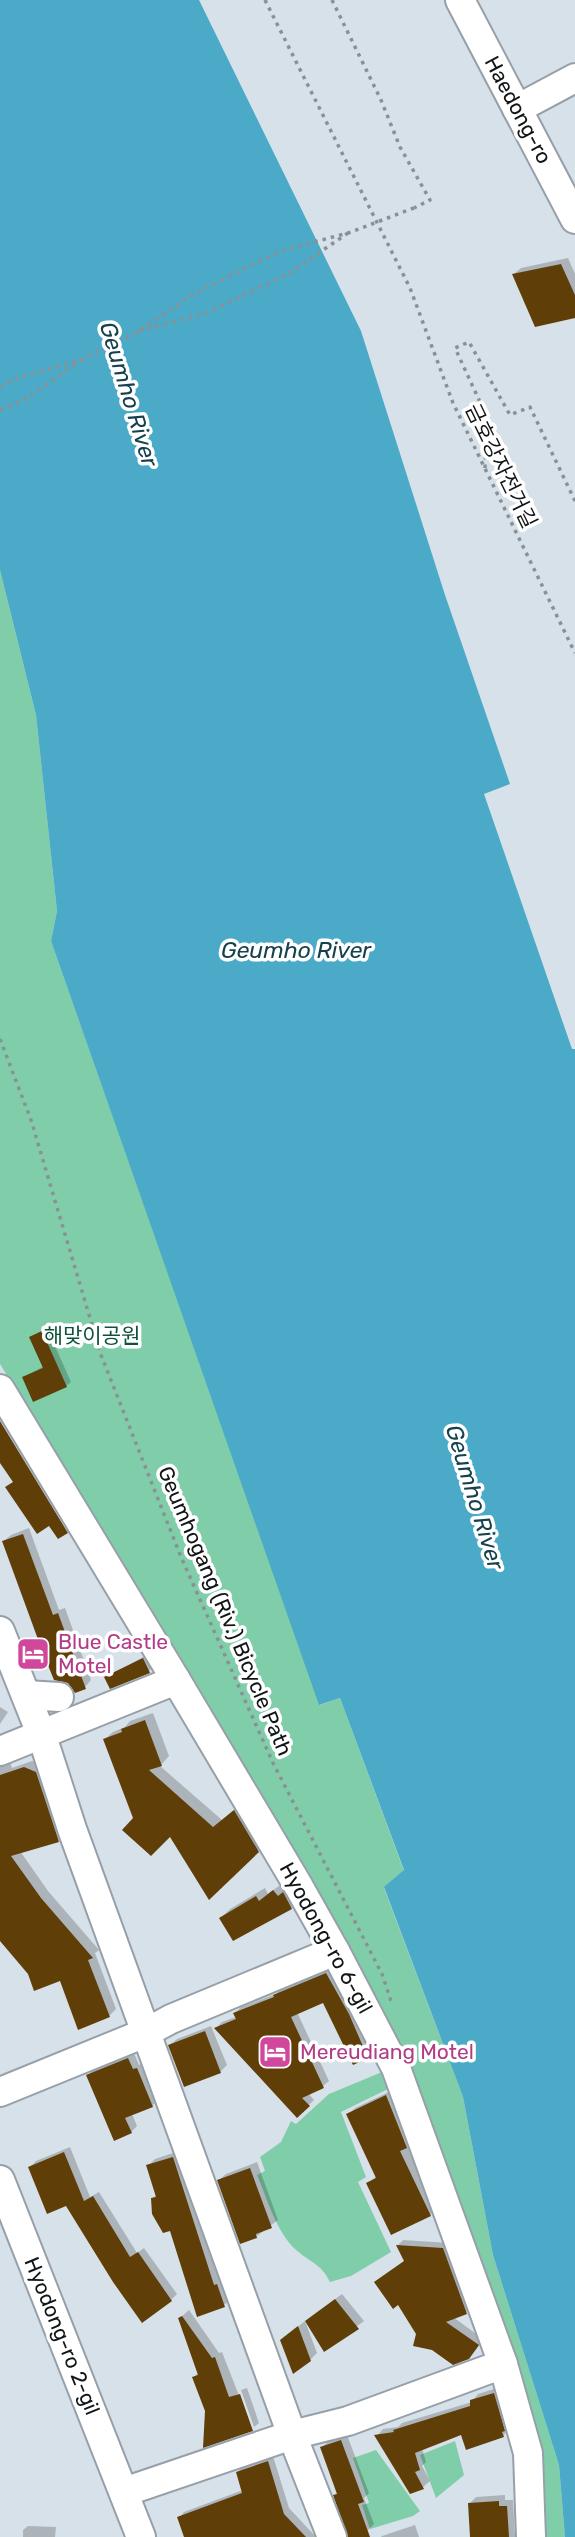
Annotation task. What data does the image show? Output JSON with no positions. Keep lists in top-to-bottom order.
{
  "streets": {
    "street": ["Haedong-ro", "Hyodong-ro 6-gil", "Hyodong-ro 2-gil"],
    "path": ["금호강자전거길", "Geumhogang (Riv.) Bicycle Path"]
  },
  "water": ["Geumho River"],
  "parks": ["해맞이공원"],
  "places": {
    "hotel": ["Blue Castle Motel", "Mereudiang Motel"]
  }
}
